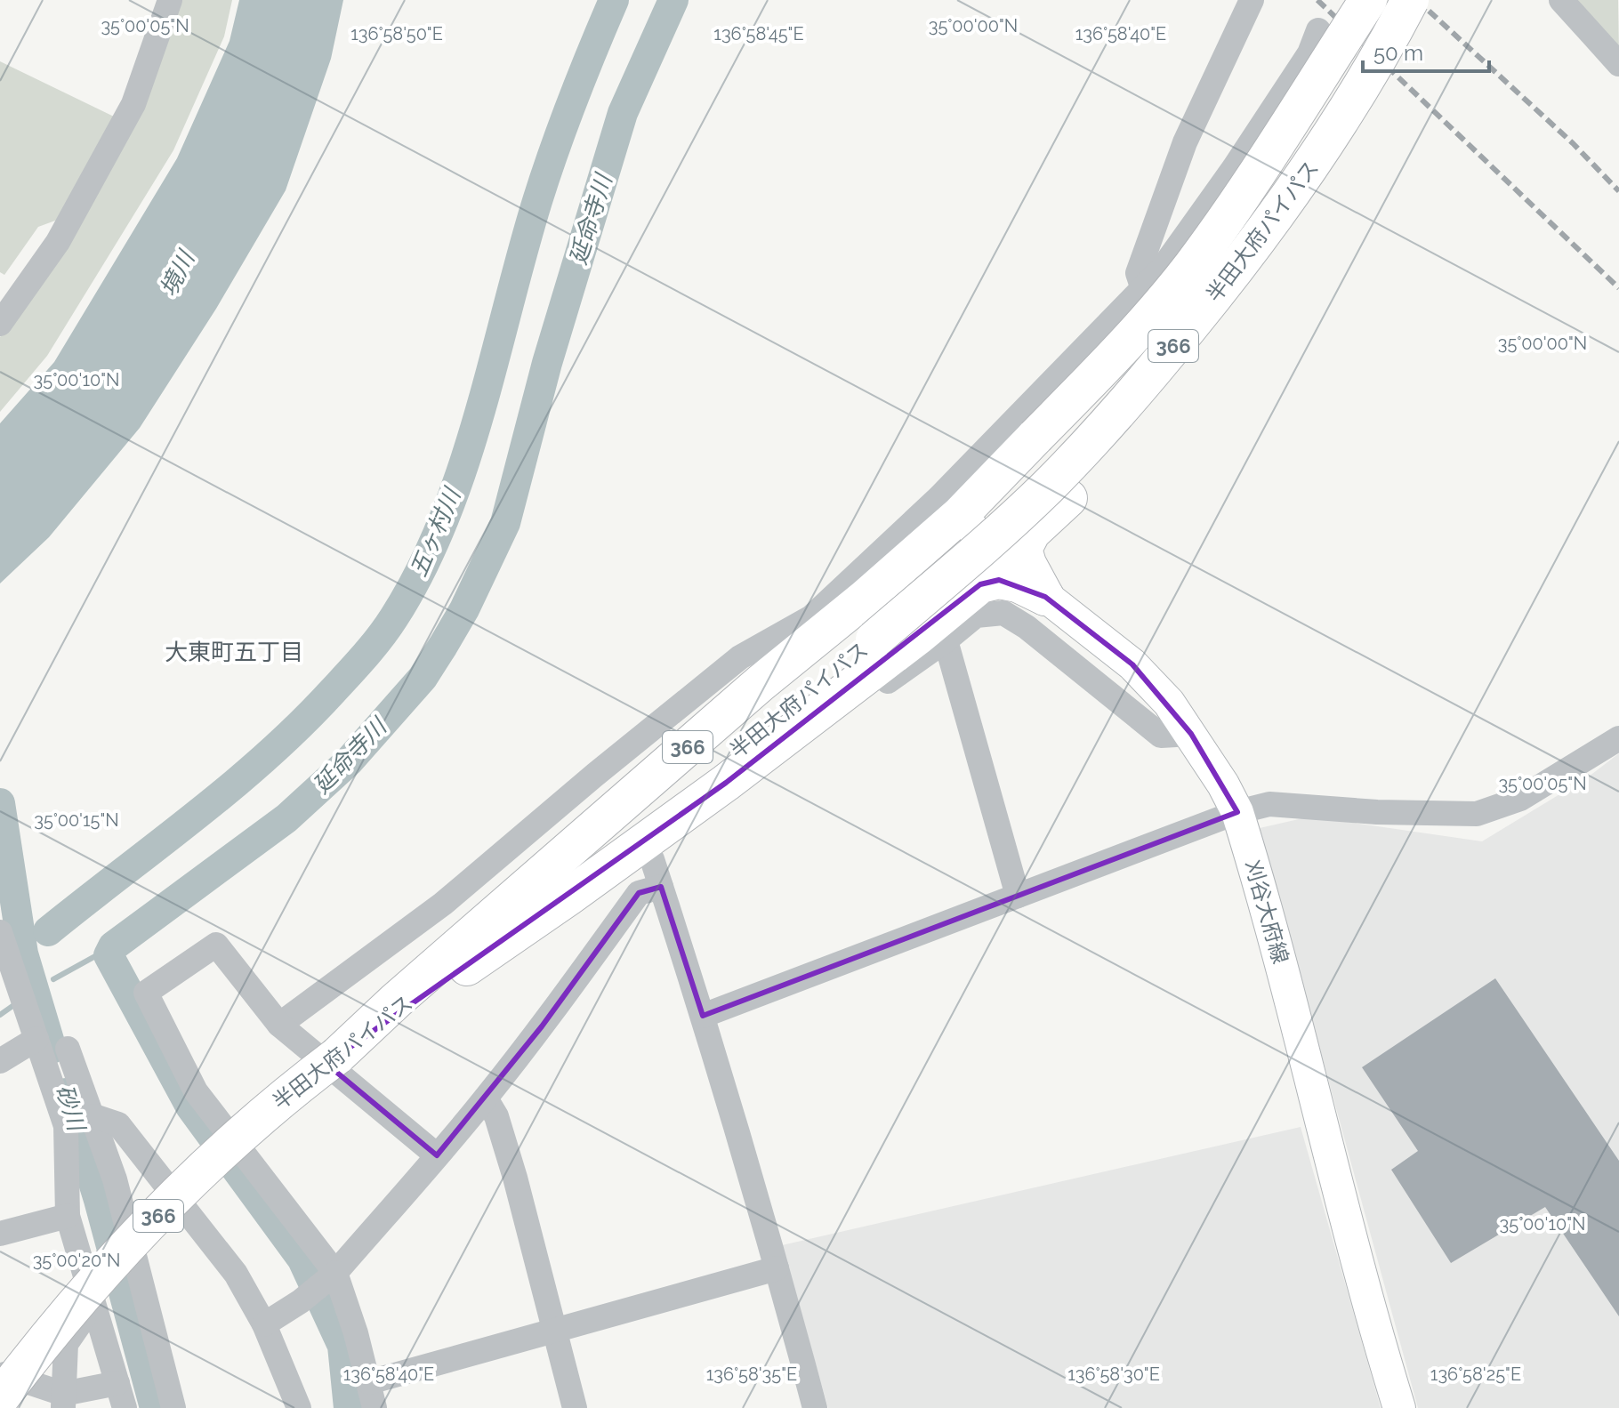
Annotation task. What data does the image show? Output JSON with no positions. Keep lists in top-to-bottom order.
{
  "streets": {
    "highway": ["半田大府パイパス", "366"],
    "main road": ["刈谷大府線"]
  },
  "crossings": [
    ["半田大府パイパス", "366"],
    ["366", "刈谷大府線"]
  ],
  "districts": ["大東町五丁目"],
  "water": [
    "延命寺川",
    "境川",
    "五ヶ村川",
    "砂川"
  ],
  "scale_bar": "50 m",
  "coordinates": [
    "35°00'05\"N",
    "35°00'00\"N",
    "136°58'50\"E",
    "136°58'45\"E",
    "136°58'40\"E",
    "35°00'10\"N",
    "35°00'15\"N",
    "35°00'20\"N",
    "136°58'35\"E",
    "136°58'30\"E",
    "136°58'25\"E"
  ]
}
